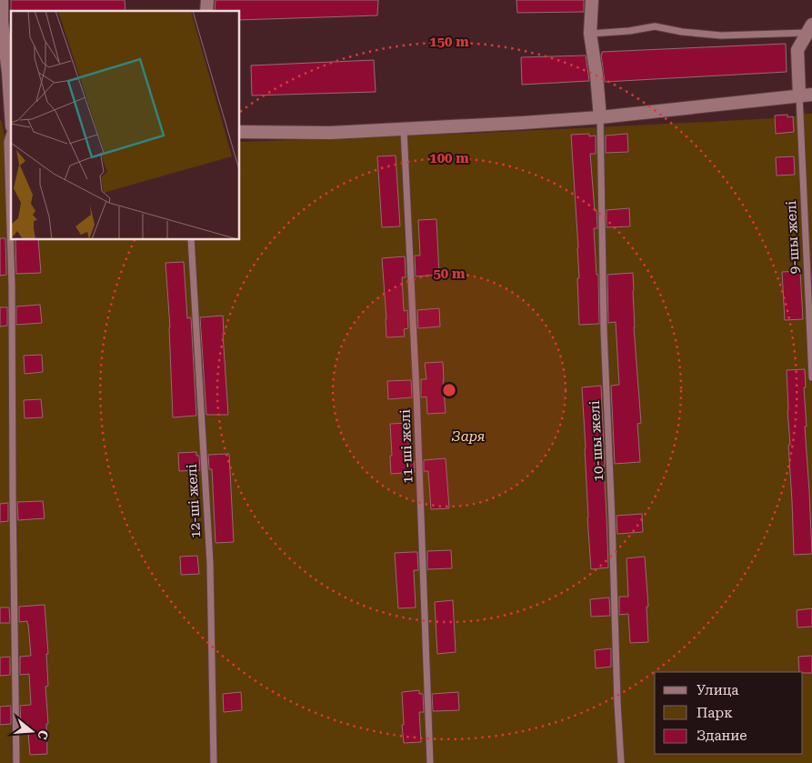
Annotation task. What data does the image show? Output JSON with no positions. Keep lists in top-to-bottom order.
{
  "streets": {
    "lane": [
      "9-шы желі",
      "10-шы желі",
      "11-ші желі",
      "12-ші желі"
    ]
  },
  "parks": ["Заря"],
  "legend": ["Улица", "Парк", "Здание"],
  "north": "right",
  "rings": ["150 m", "100 m", "50 m"]
}
